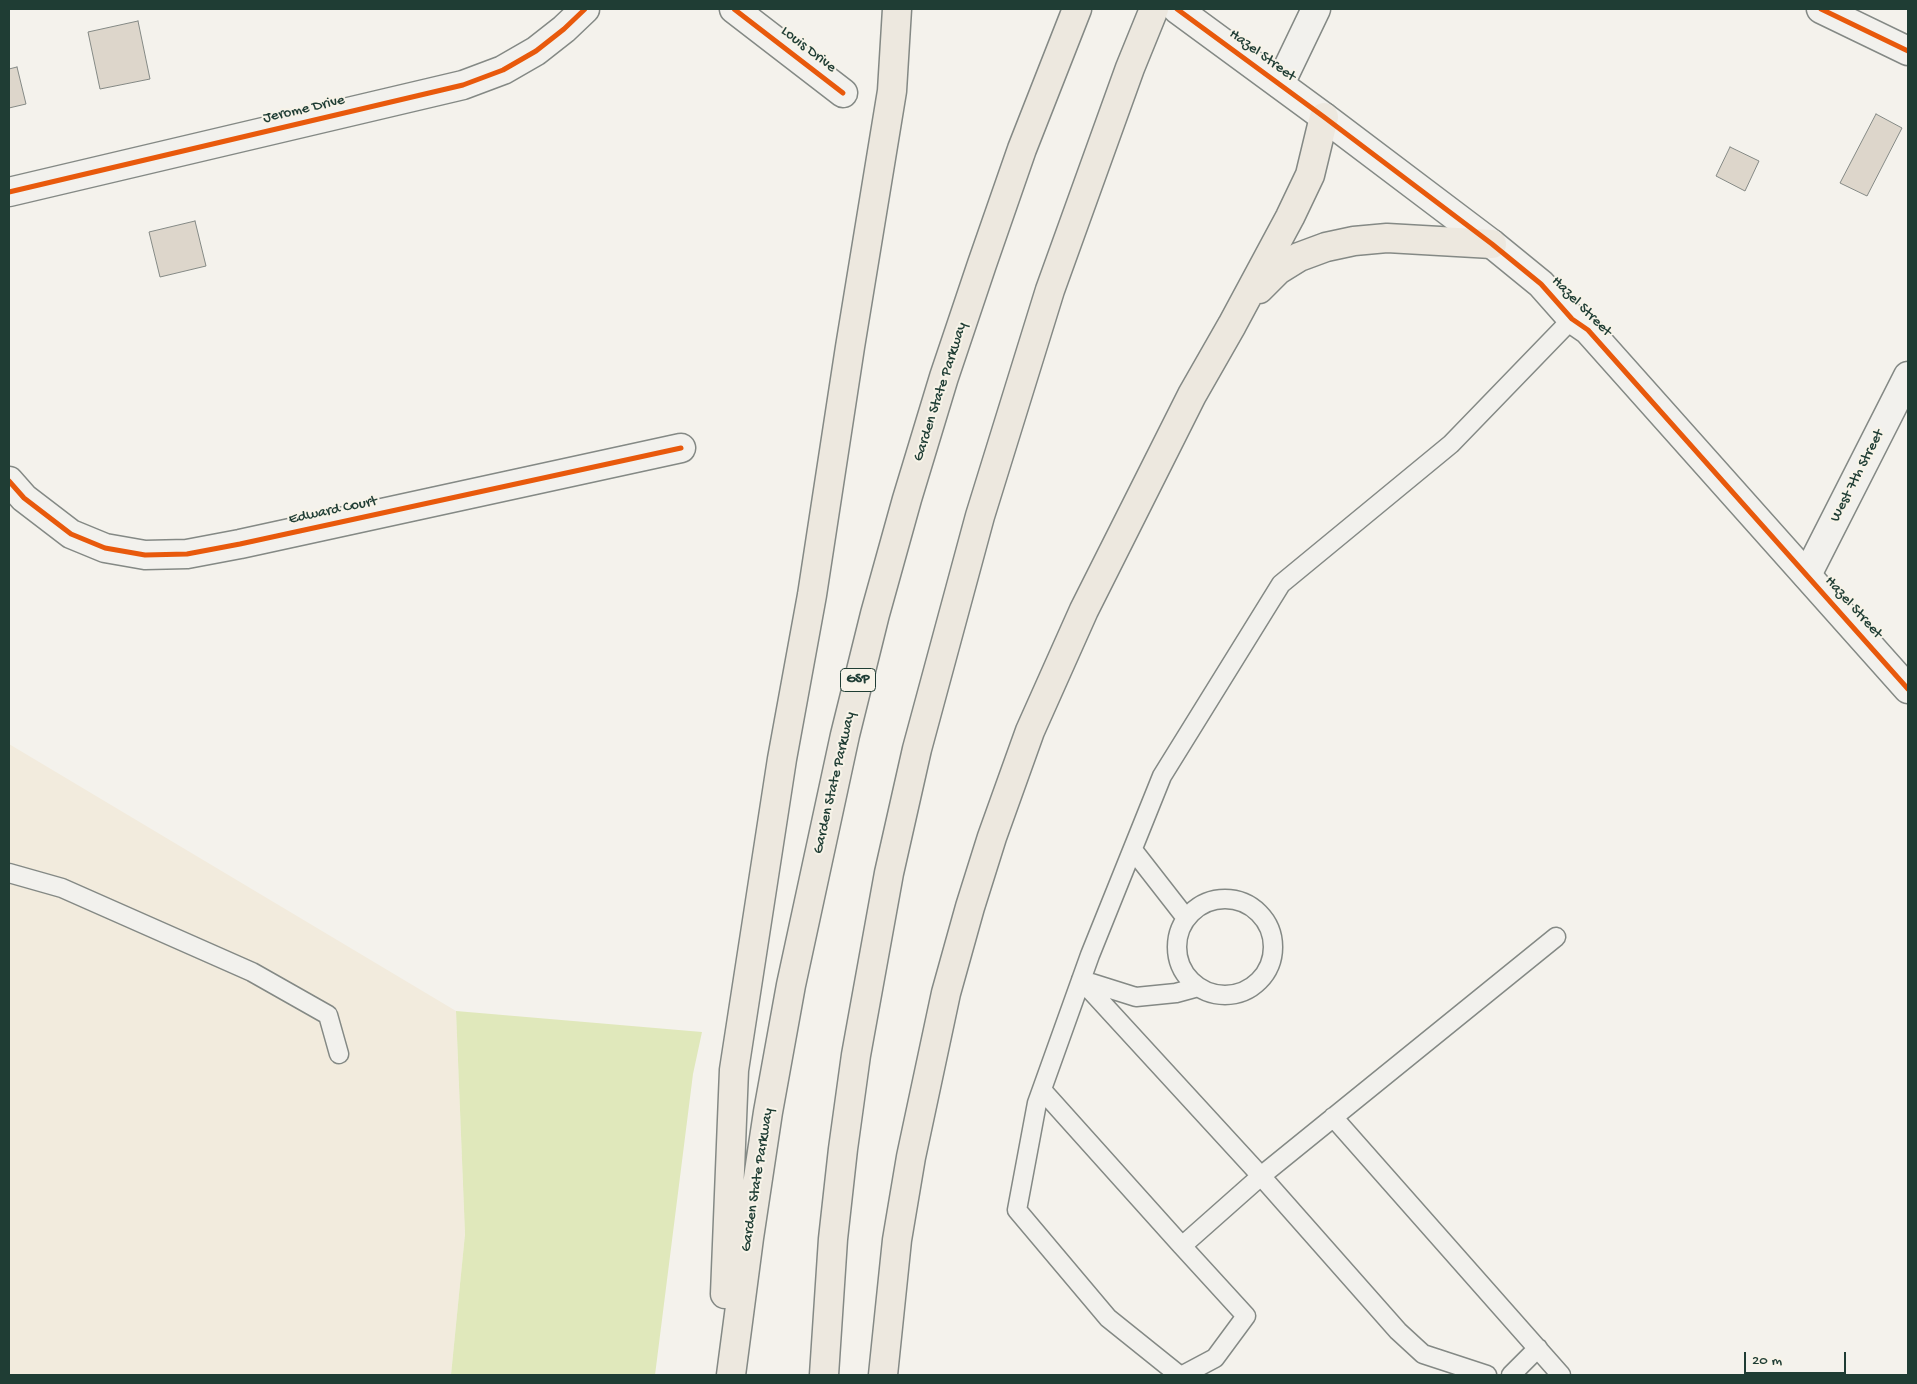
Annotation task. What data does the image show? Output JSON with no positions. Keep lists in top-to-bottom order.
{
  "streets": {
    "highway": ["Garden State Parkway", "GSP"],
    "street": [
      "Louis Drive",
      "Hazel Street",
      "Jerome Drive",
      "West 7th Street",
      "Edward Court"
    ]
  },
  "crossings": [
    ["Hazel Street", "West 7th Street"]
  ],
  "scale_bar": "20 m"
}
